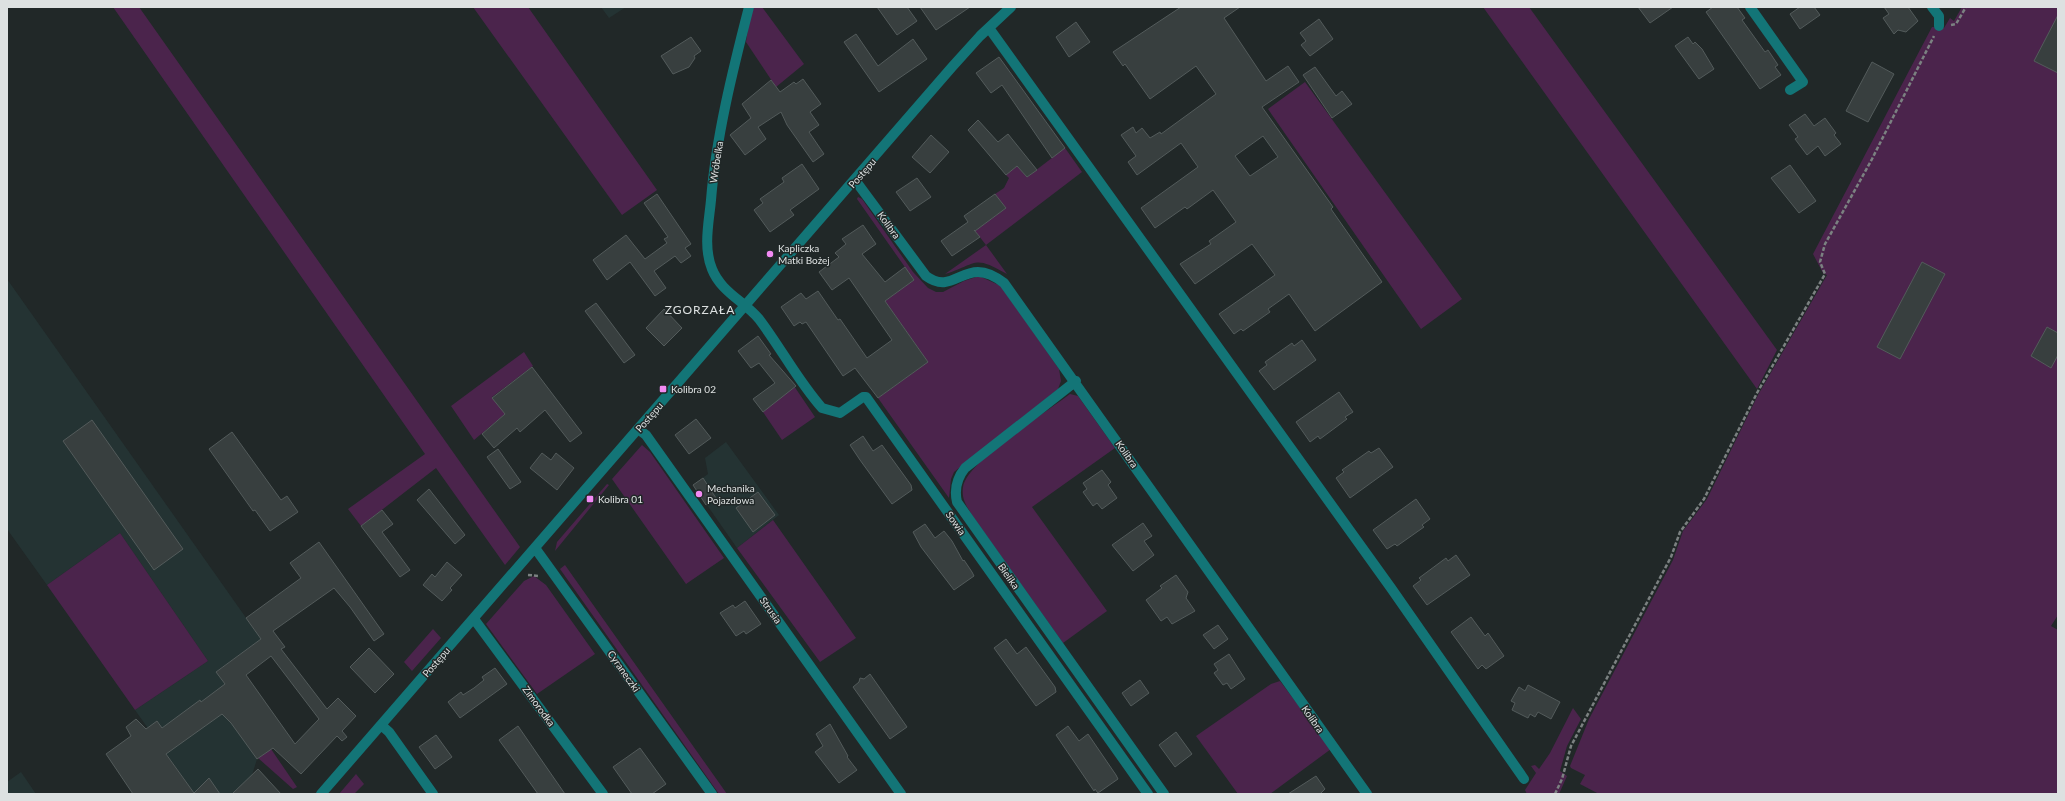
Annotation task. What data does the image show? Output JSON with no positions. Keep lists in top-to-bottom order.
{
  "streets": {
    "street": [
      "Wróbelka",
      "Postępu",
      "Kolibra",
      "Sowia",
      "Bielika",
      "Strusia",
      "Cyraneczki",
      "Zimorodka"
    ]
  },
  "crossings": [
    ["Wróbelka", "Postępu"],
    ["Wróbelka", "Sowia"],
    ["Postępu", "Kolibra"],
    ["Postępu", "Sowia"],
    ["Postępu", "Strusia"],
    ["Postępu", "Cyraneczki"],
    ["Postępu", "Zimorodka"],
    ["Kolibra", "Bielika"]
  ],
  "districts": ["ZGORZAŁA"],
  "places": {
    "other": ["Kapliczka Matki Bożej", "Mechanika Pojazdowa"],
    "transit": ["Kolibra 02", "Kolibra 01"]
  }
}
